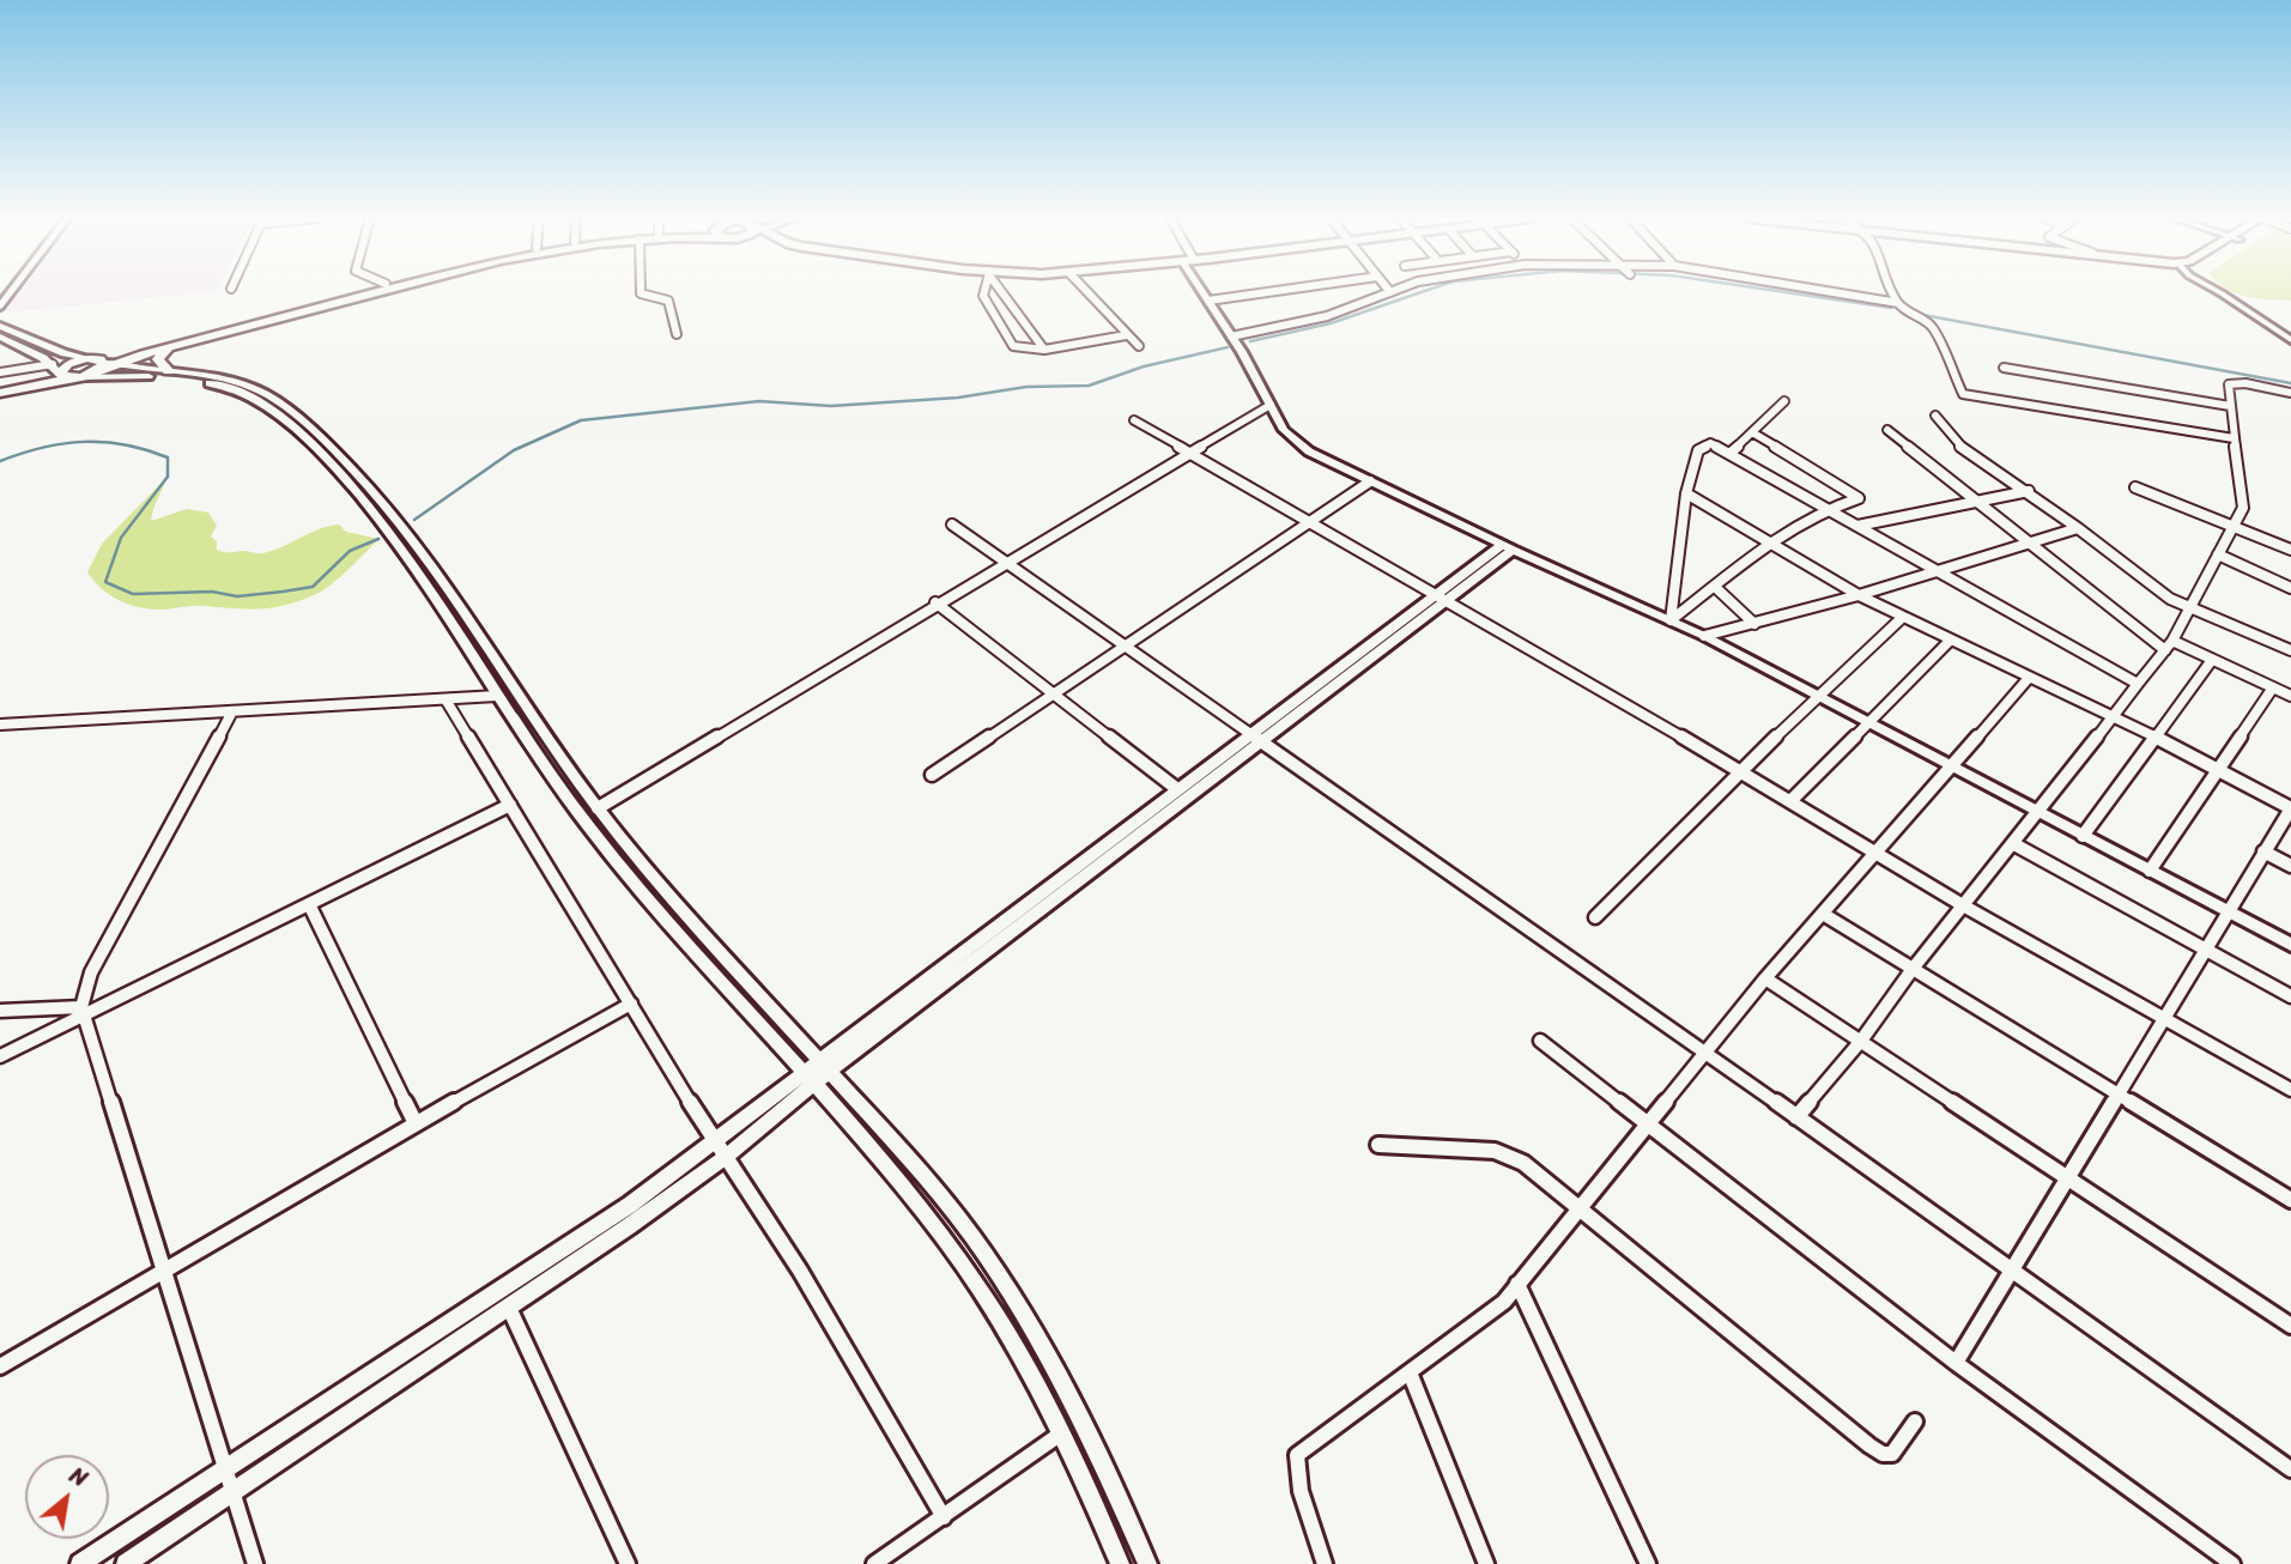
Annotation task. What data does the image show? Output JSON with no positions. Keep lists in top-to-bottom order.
{
  "north": "top right"
}
